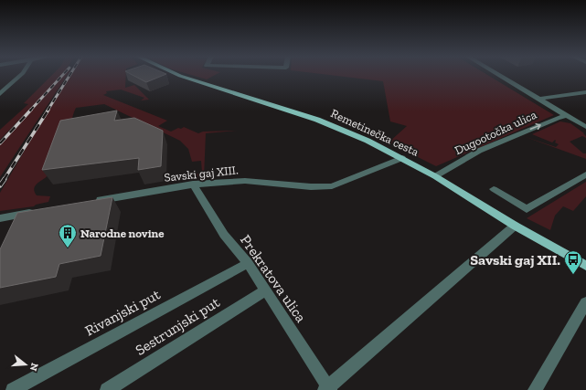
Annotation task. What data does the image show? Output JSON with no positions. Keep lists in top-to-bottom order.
{
  "streets": {
    "main road": ["Remetinečka cesta"],
    "street": [
      "Dugootočka ulica",
      "Savski gaj XIII.",
      "Prekratova ulica",
      "Rivanjski put",
      "Sestrunjski put"
    ]
  },
  "crossings": [
    ["Remetinečka cesta", "Dugootočka ulica"],
    ["Remetinečka cesta", "Savski gaj XIII."],
    ["Savski gaj XIII.", "Prekratova ulica"],
    ["Prekratova ulica", "Rivanjski put"],
    ["Prekratova ulica", "Sestrunjski put"]
  ],
  "one_way": ["Dugootočka ulica"],
  "places": {
    "building": ["Narodne novine"],
    "bus stop": ["Savski gaj XII."]
  },
  "north": "right"
}
